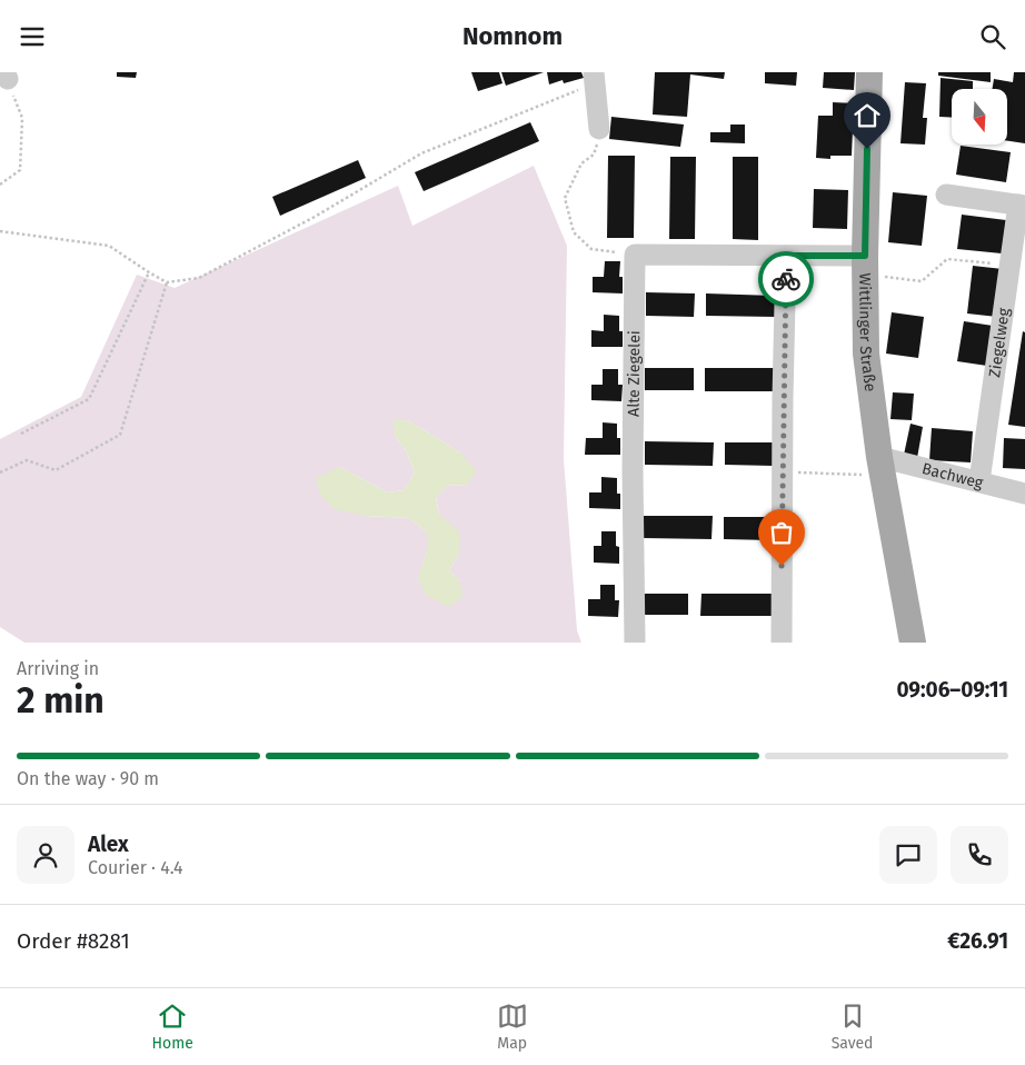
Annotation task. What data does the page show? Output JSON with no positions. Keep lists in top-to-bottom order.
{
  "streets": {
    "main road": ["Wittlinger Straße"],
    "street": ["Ziegelweg", "Alte Ziegelei", "Bachweg"]
  },
  "crossings": [
    ["Wittlinger Straße", "Bachweg"],
    ["Ziegelweg", "Bachweg"]
  ],
  "north": "bottom",
  "page": {
    "header": "Nomnom",
    "heading": ["2 min", "Arriving in", "09:06–09:11"],
    "panel": [
      "Alex",
      "Courier · 4.4",
      "Order #8281",
      "€26.91"
    ],
    "bar": "On the way · 90 m",
    "tabs": ["Home", "Map", "Saved"]
  }
}
